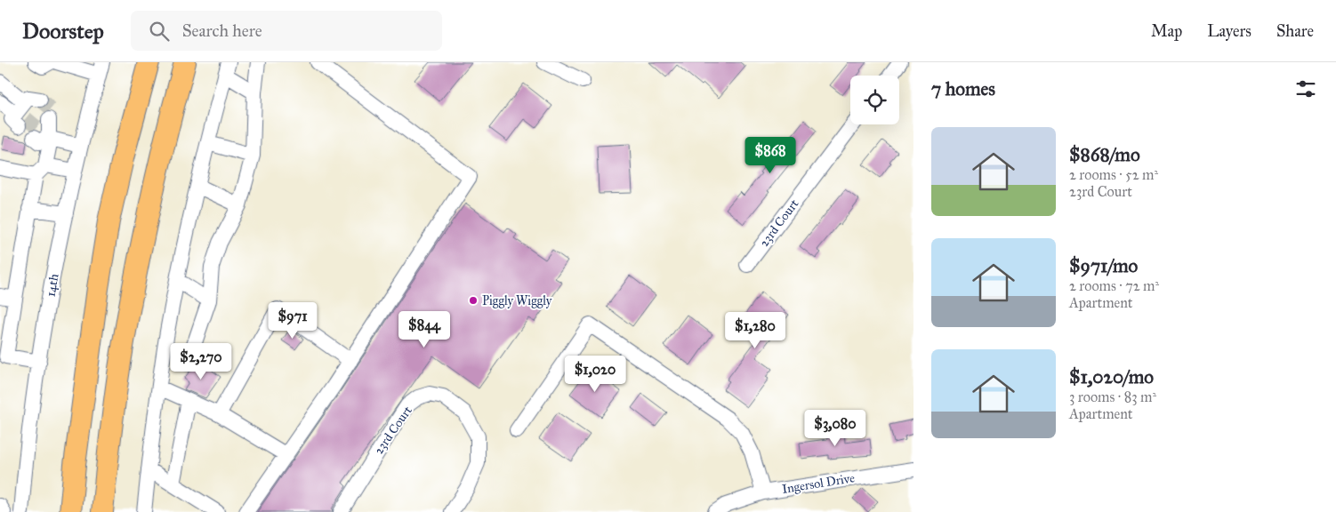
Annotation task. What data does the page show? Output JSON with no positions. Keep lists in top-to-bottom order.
{
  "streets": {
    "street": ["23rd Court", "14th", "Ingersol Drive"]
  },
  "places": ["Piggly Wiggly"],
  "page": {
    "header": "Doorstep",
    "search": "Search here",
    "nav": ["Map", "Layers", "Share"],
    "heading": "7 homes",
    "list": [
      {
        "name": "$868/mo",
        "note": "2 rooms · 52 m² · 23rd Court"
      },
      {
        "name": "$971/mo",
        "note": "2 rooms · 72 m² · Apartment"
      },
      {
        "name": "$1,020/mo",
        "note": "3 rooms · 83 m² · Apartment"
      }
    ],
    "price": [
      "$868",
      "$971",
      "$844",
      "$1,280",
      "$2,270",
      "$1,020",
      "$3,080"
    ]
  }
}
